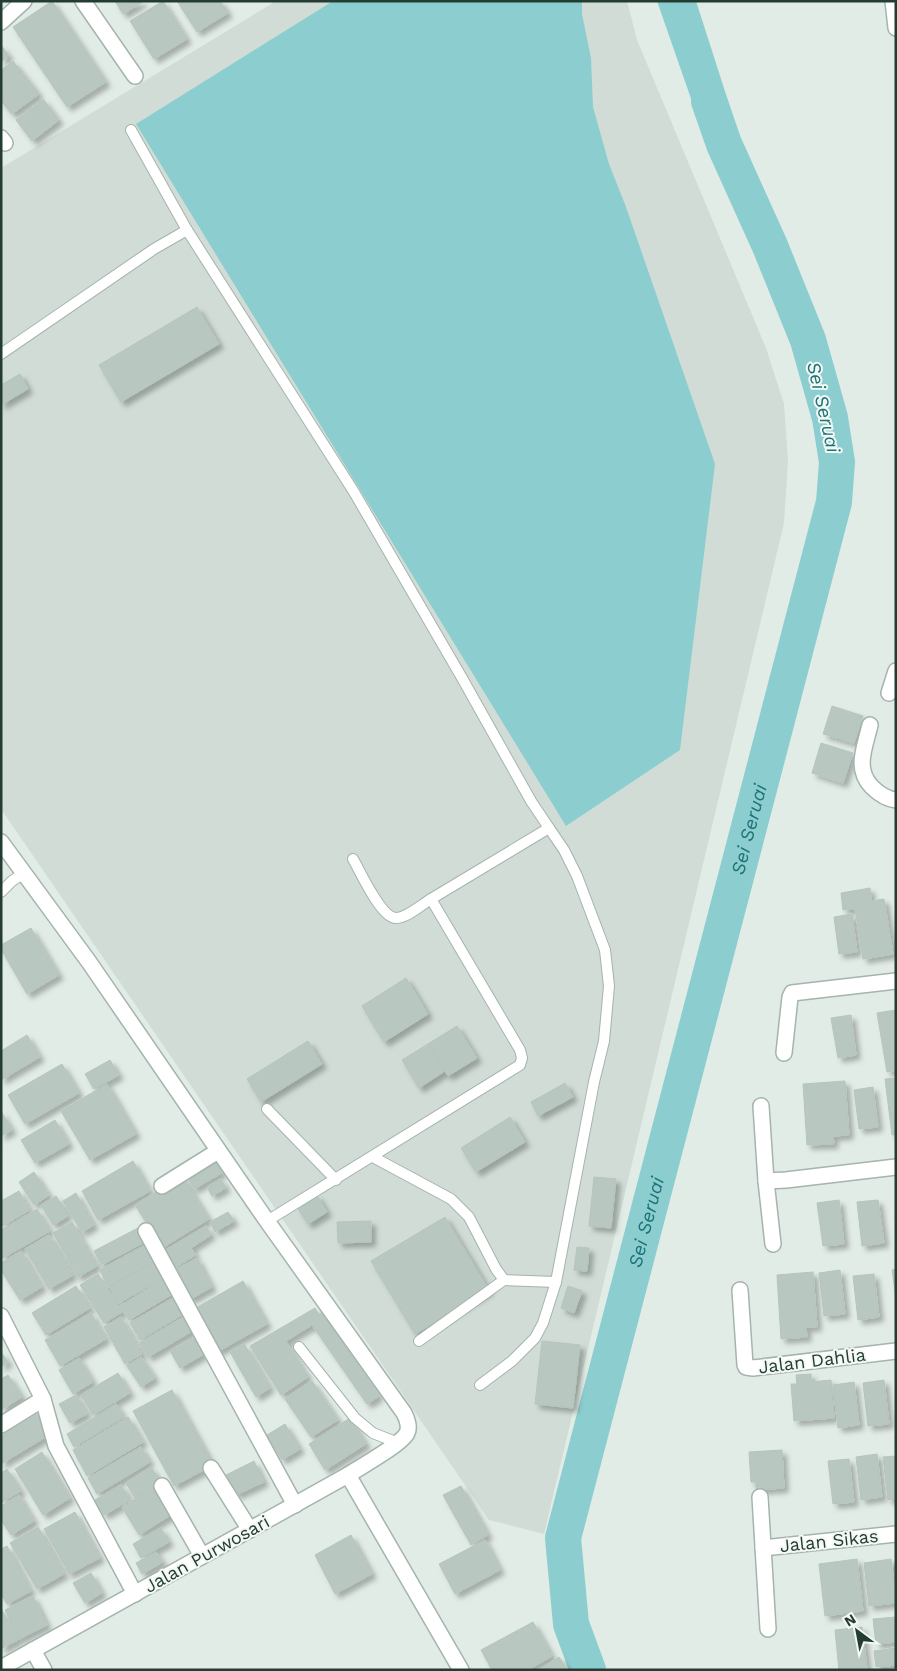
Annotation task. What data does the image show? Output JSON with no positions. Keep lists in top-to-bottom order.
{
  "streets": {
    "street": ["Jalan Dahlia", "Jalan Sikas", "Jalan Purwosari"]
  },
  "water": ["Sei Seruai"],
  "north": "top left"
}
